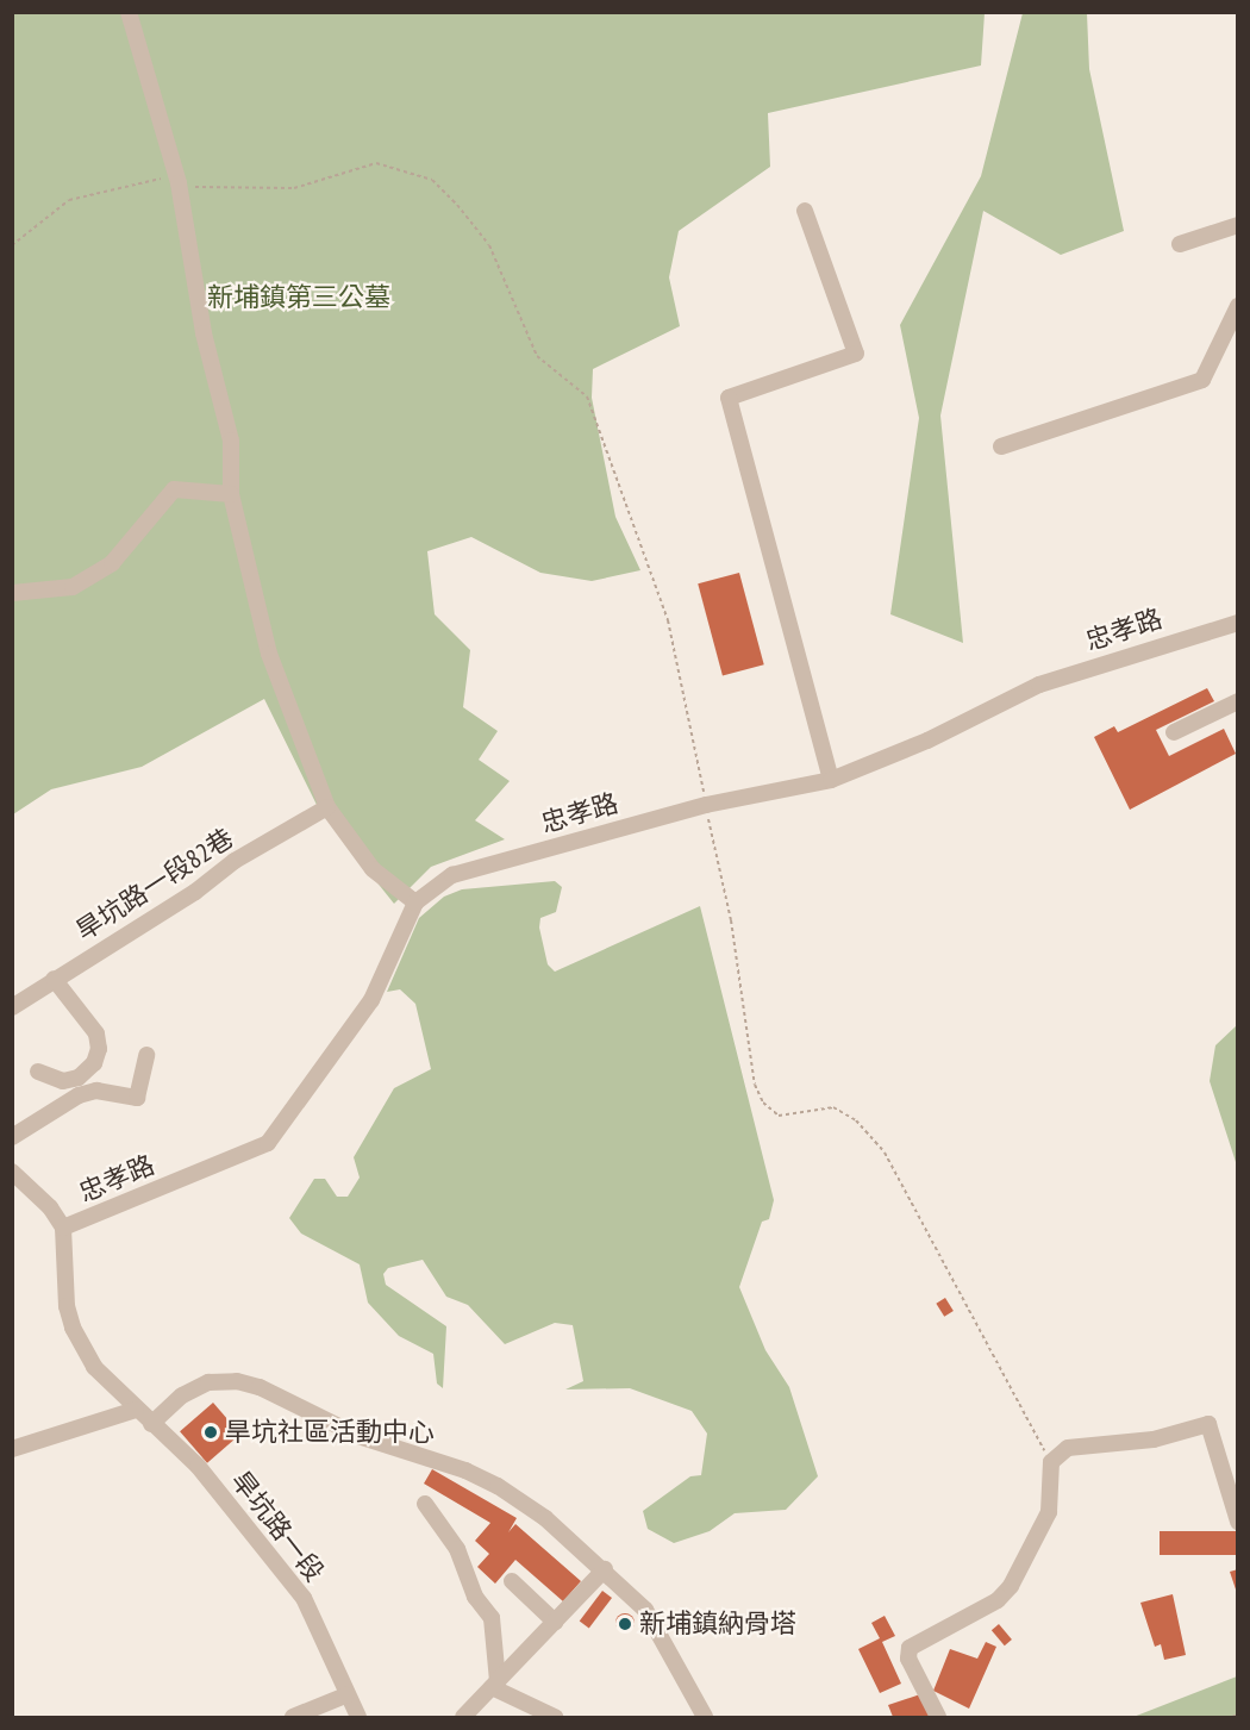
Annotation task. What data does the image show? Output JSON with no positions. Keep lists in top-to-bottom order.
{
  "streets": {
    "street": ["忠孝路", "旱坑路一段82巷", "旱坑路一段"]
  },
  "crossings": [
    ["忠孝路", "旱坑路一段"]
  ],
  "parks": ["新埔鎮第三公墓"],
  "places": ["旱坑社區活動中心", "新埔鎮納骨塔"]
}
